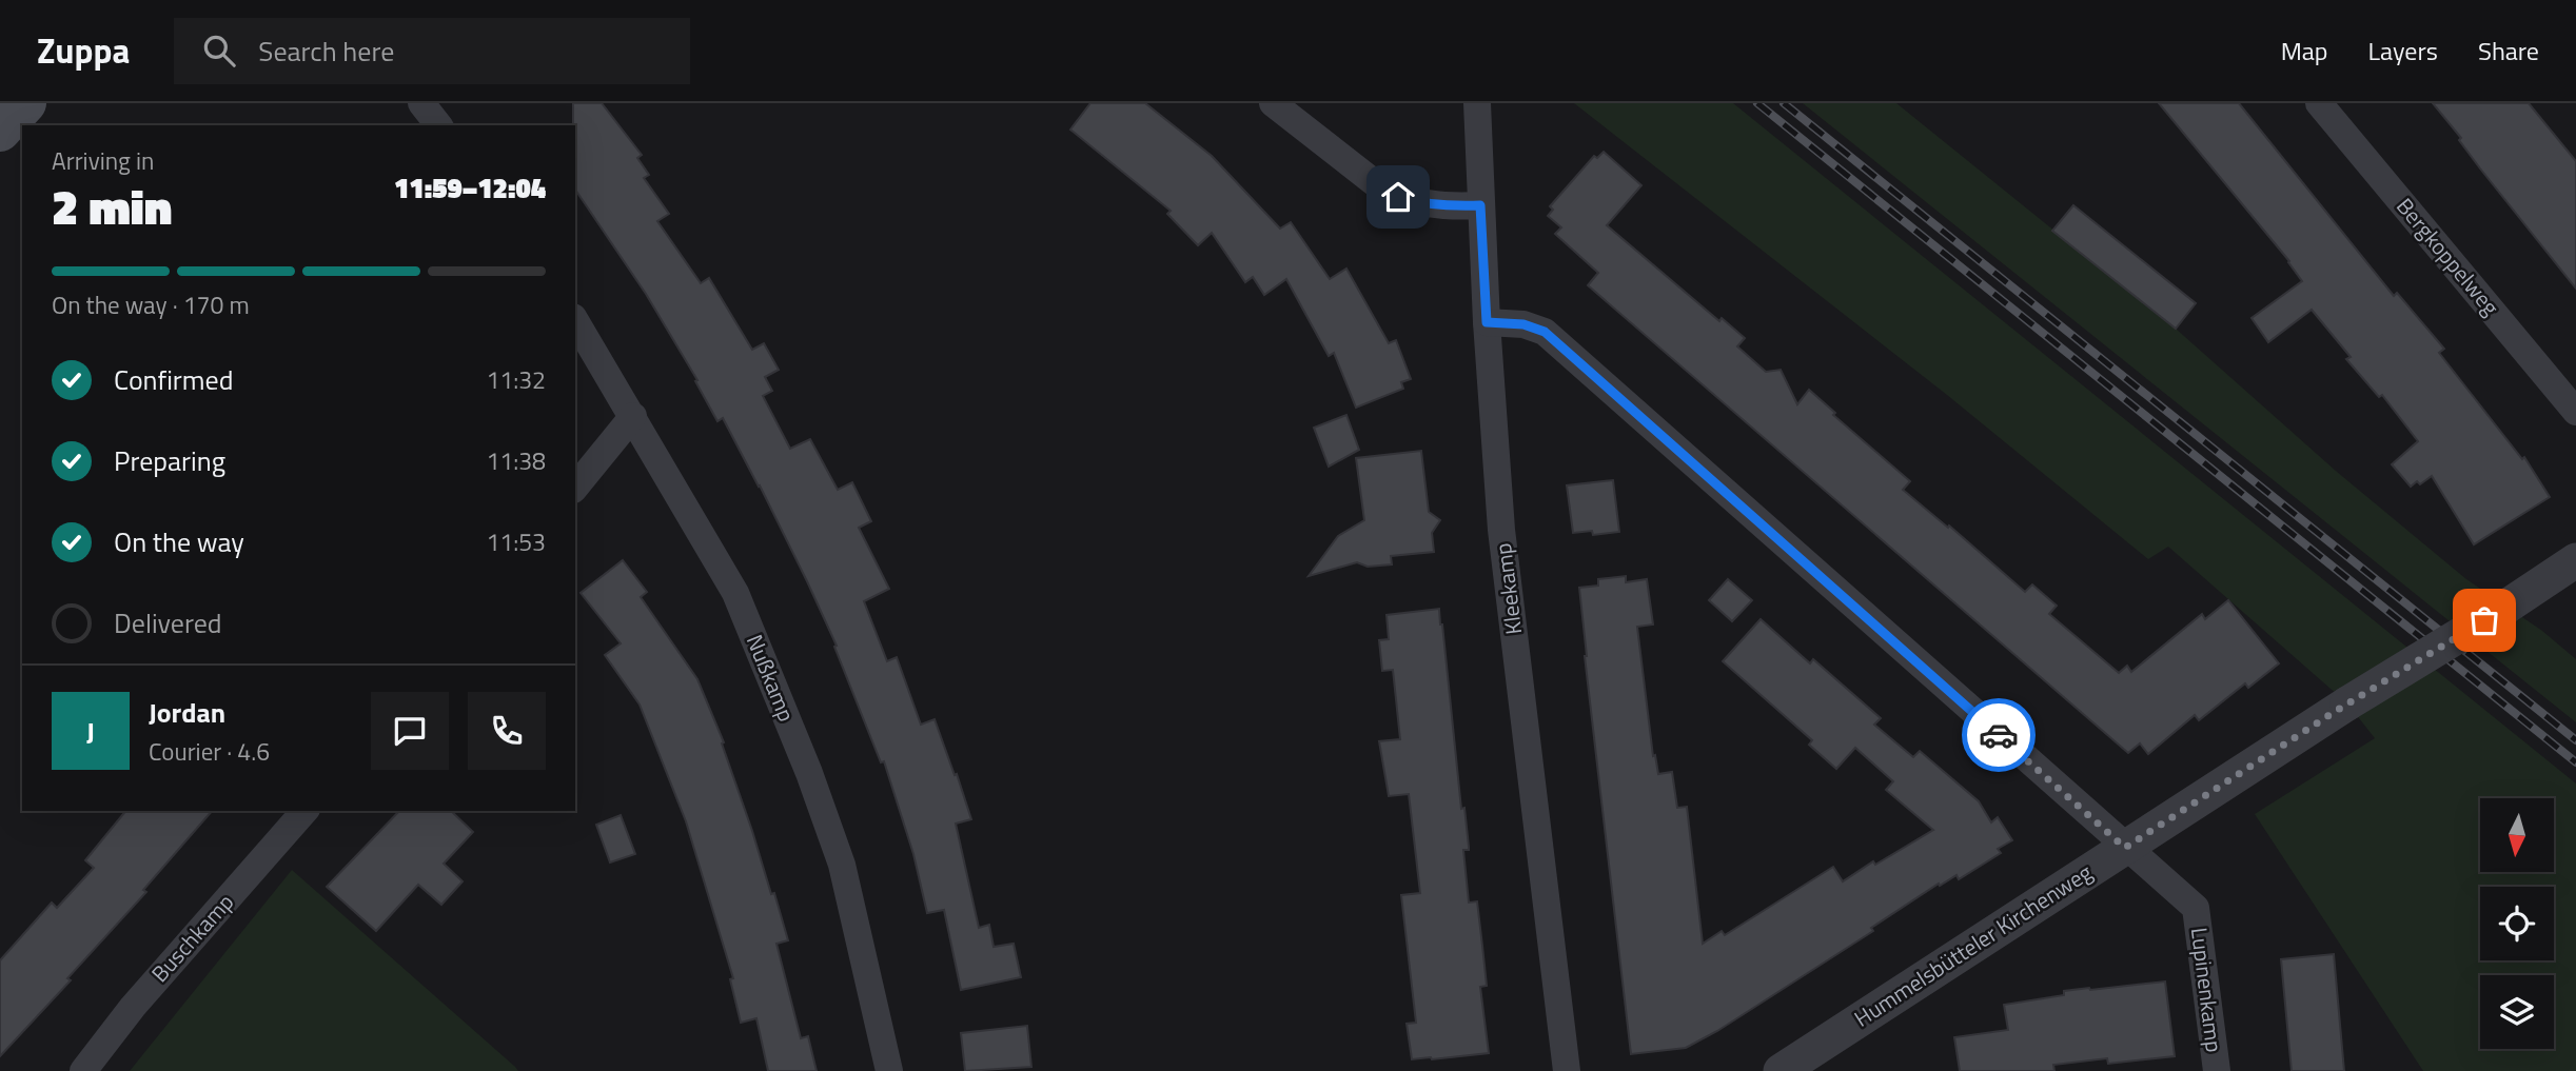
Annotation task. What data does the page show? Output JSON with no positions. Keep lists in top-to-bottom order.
{
  "streets": {
    "street": [
      "Bergkoppelweg",
      "Kleekamp",
      "Nußkamp",
      "Buschkamp",
      "Hummelsbütteler Kirchenweg",
      "Lupinenkamp"
    ]
  },
  "crossings": [
    ["Kleekamp", "Lupinenkamp"],
    ["Hummelsbütteler Kirchenweg", "Lupinenkamp"]
  ],
  "north": "bottom",
  "page": {
    "header": "Zuppa",
    "search": "Search here",
    "nav": ["Map", "Layers", "Share"],
    "heading": ["2 min", "Arriving in", "11:59–12:04"],
    "panel": ["Jordan", "Courier · 4.6"],
    "bar": "On the way · 170 m",
    "list": [
      ["Confirmed", "11:32"],
      ["Preparing", "11:38"],
      ["On the way", "11:53"],
      "Delivered"
    ],
    "round": "J"
  }
}
